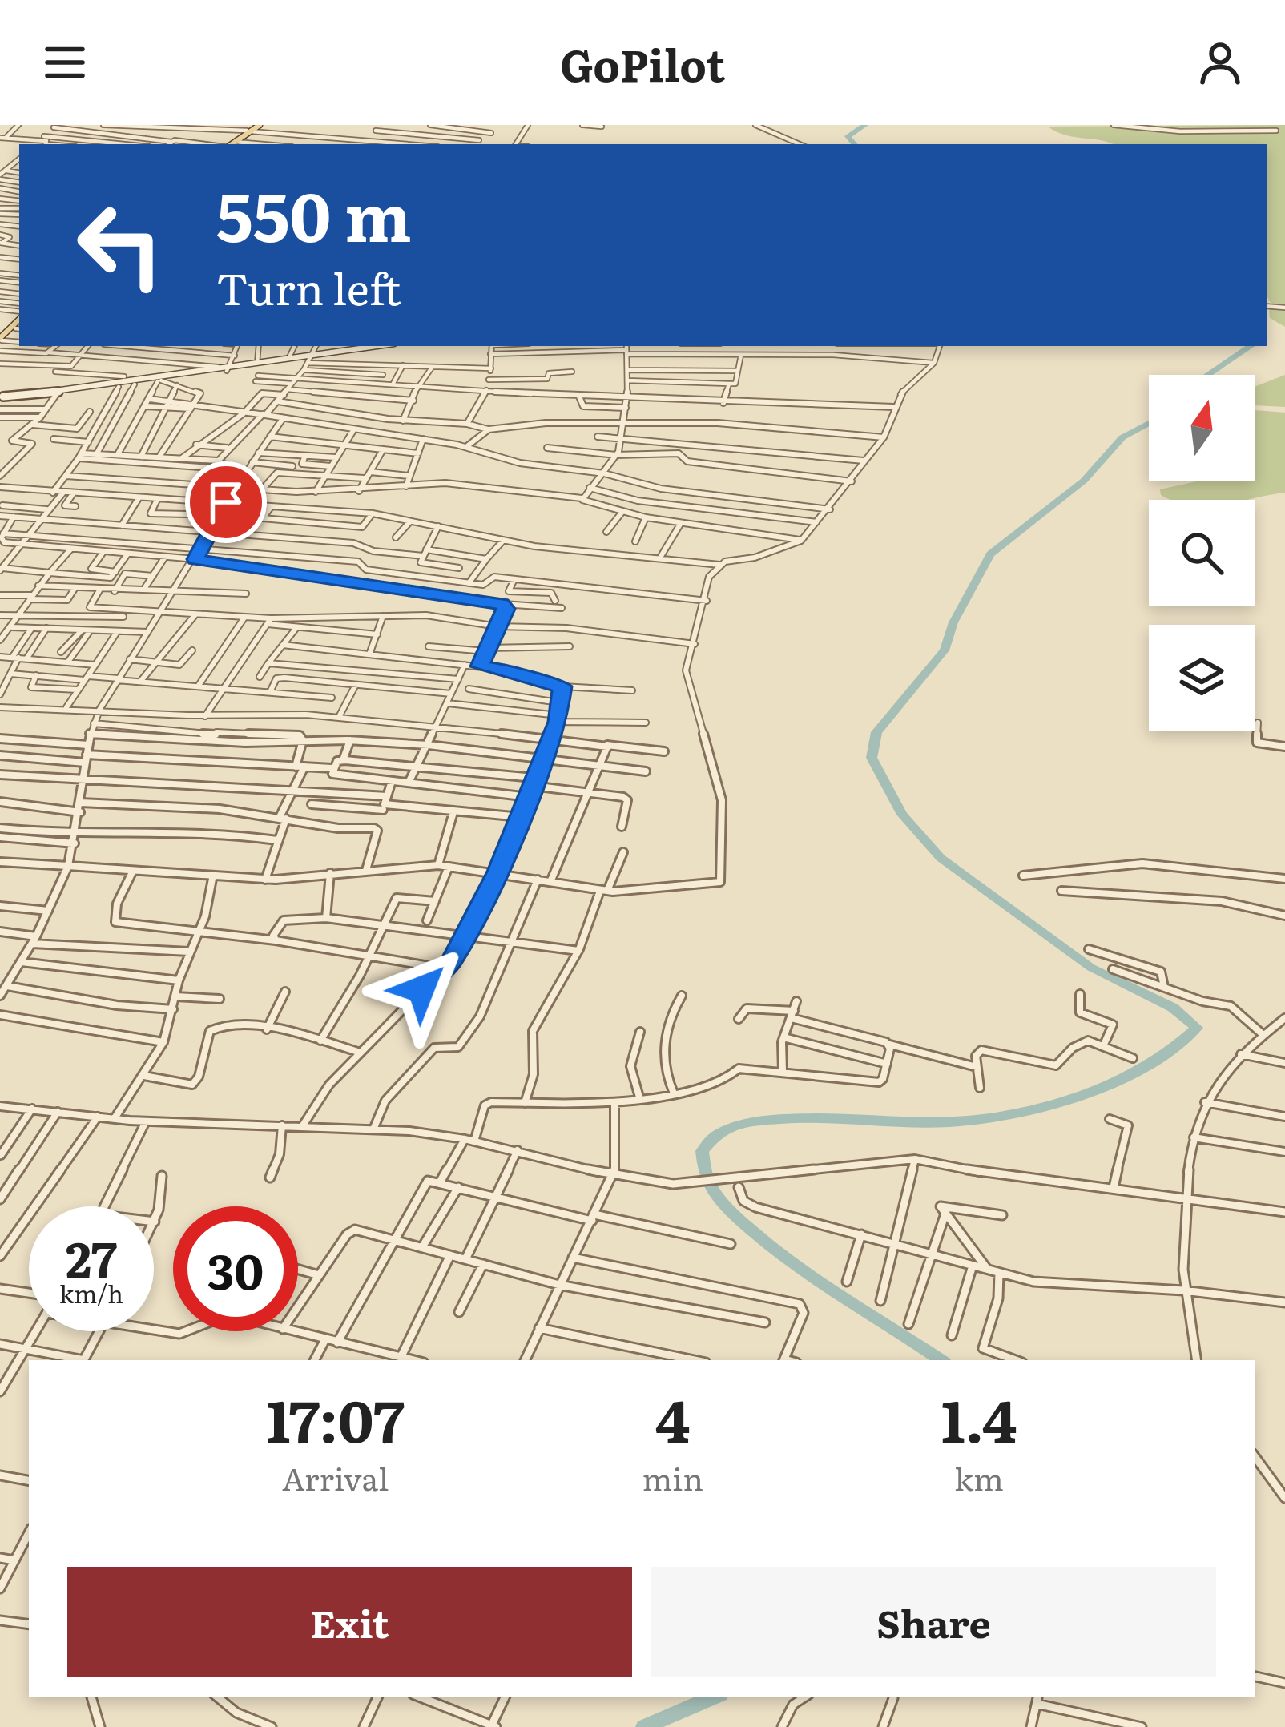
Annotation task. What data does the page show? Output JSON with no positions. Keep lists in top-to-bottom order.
{
  "north": "top",
  "page": {
    "header": "GoPilot",
    "turn": ["550 m", "Turn left"],
    "speed": "27 km/h",
    "limit": "30",
    "eta": [
      "17:07",
      "Arrival",
      "4",
      "min",
      "1.4",
      "km"
    ],
    "buttons": ["Exit", "Share"]
  }
}
